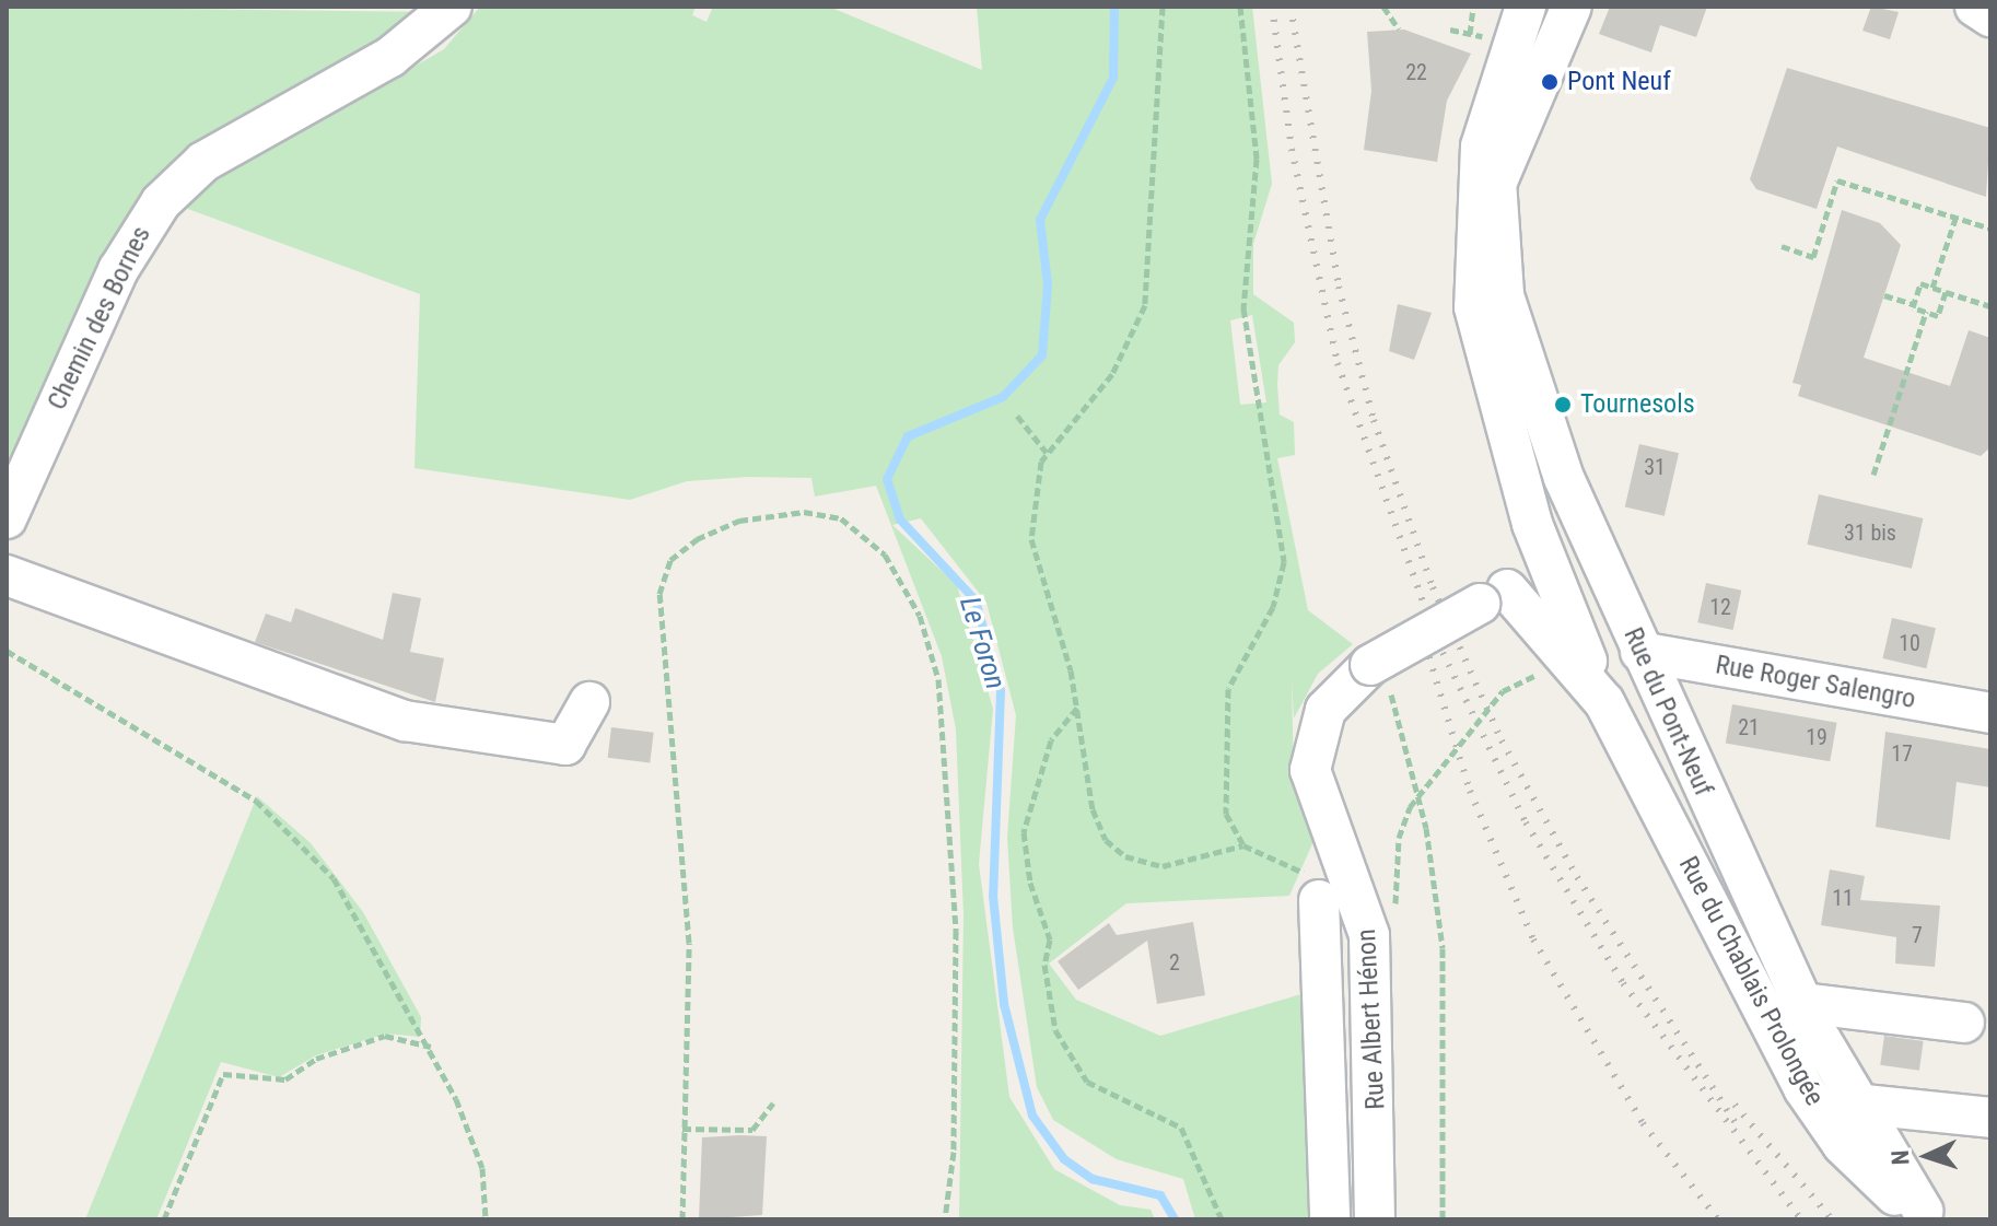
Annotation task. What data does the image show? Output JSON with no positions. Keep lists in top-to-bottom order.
{
  "streets": {
    "street": [
      "Chemin des Bornes",
      "Rue Roger Salengro",
      "Rue du Pont-Neuf",
      "Rue du Chablais Prolongée",
      "Rue Albert Hénon"
    ]
  },
  "crossings": [
    ["Rue Roger Salengro", "Rue du Pont-Neuf"],
    ["Rue du Pont-Neuf", "Rue du Chablais Prolongée"],
    ["Rue du Pont-Neuf", "Rue Albert Hénon"],
    ["Rue du Chablais Prolongée", "Rue Albert Hénon"]
  ],
  "water": ["Le Foron"],
  "places": ["Pont Neuf", "Tournesols"],
  "house_numbers": [
    "22",
    "31",
    "31 bis",
    "12",
    "10",
    "21",
    "19",
    "17",
    "11",
    "7",
    "2"
  ],
  "north": "left"
}
